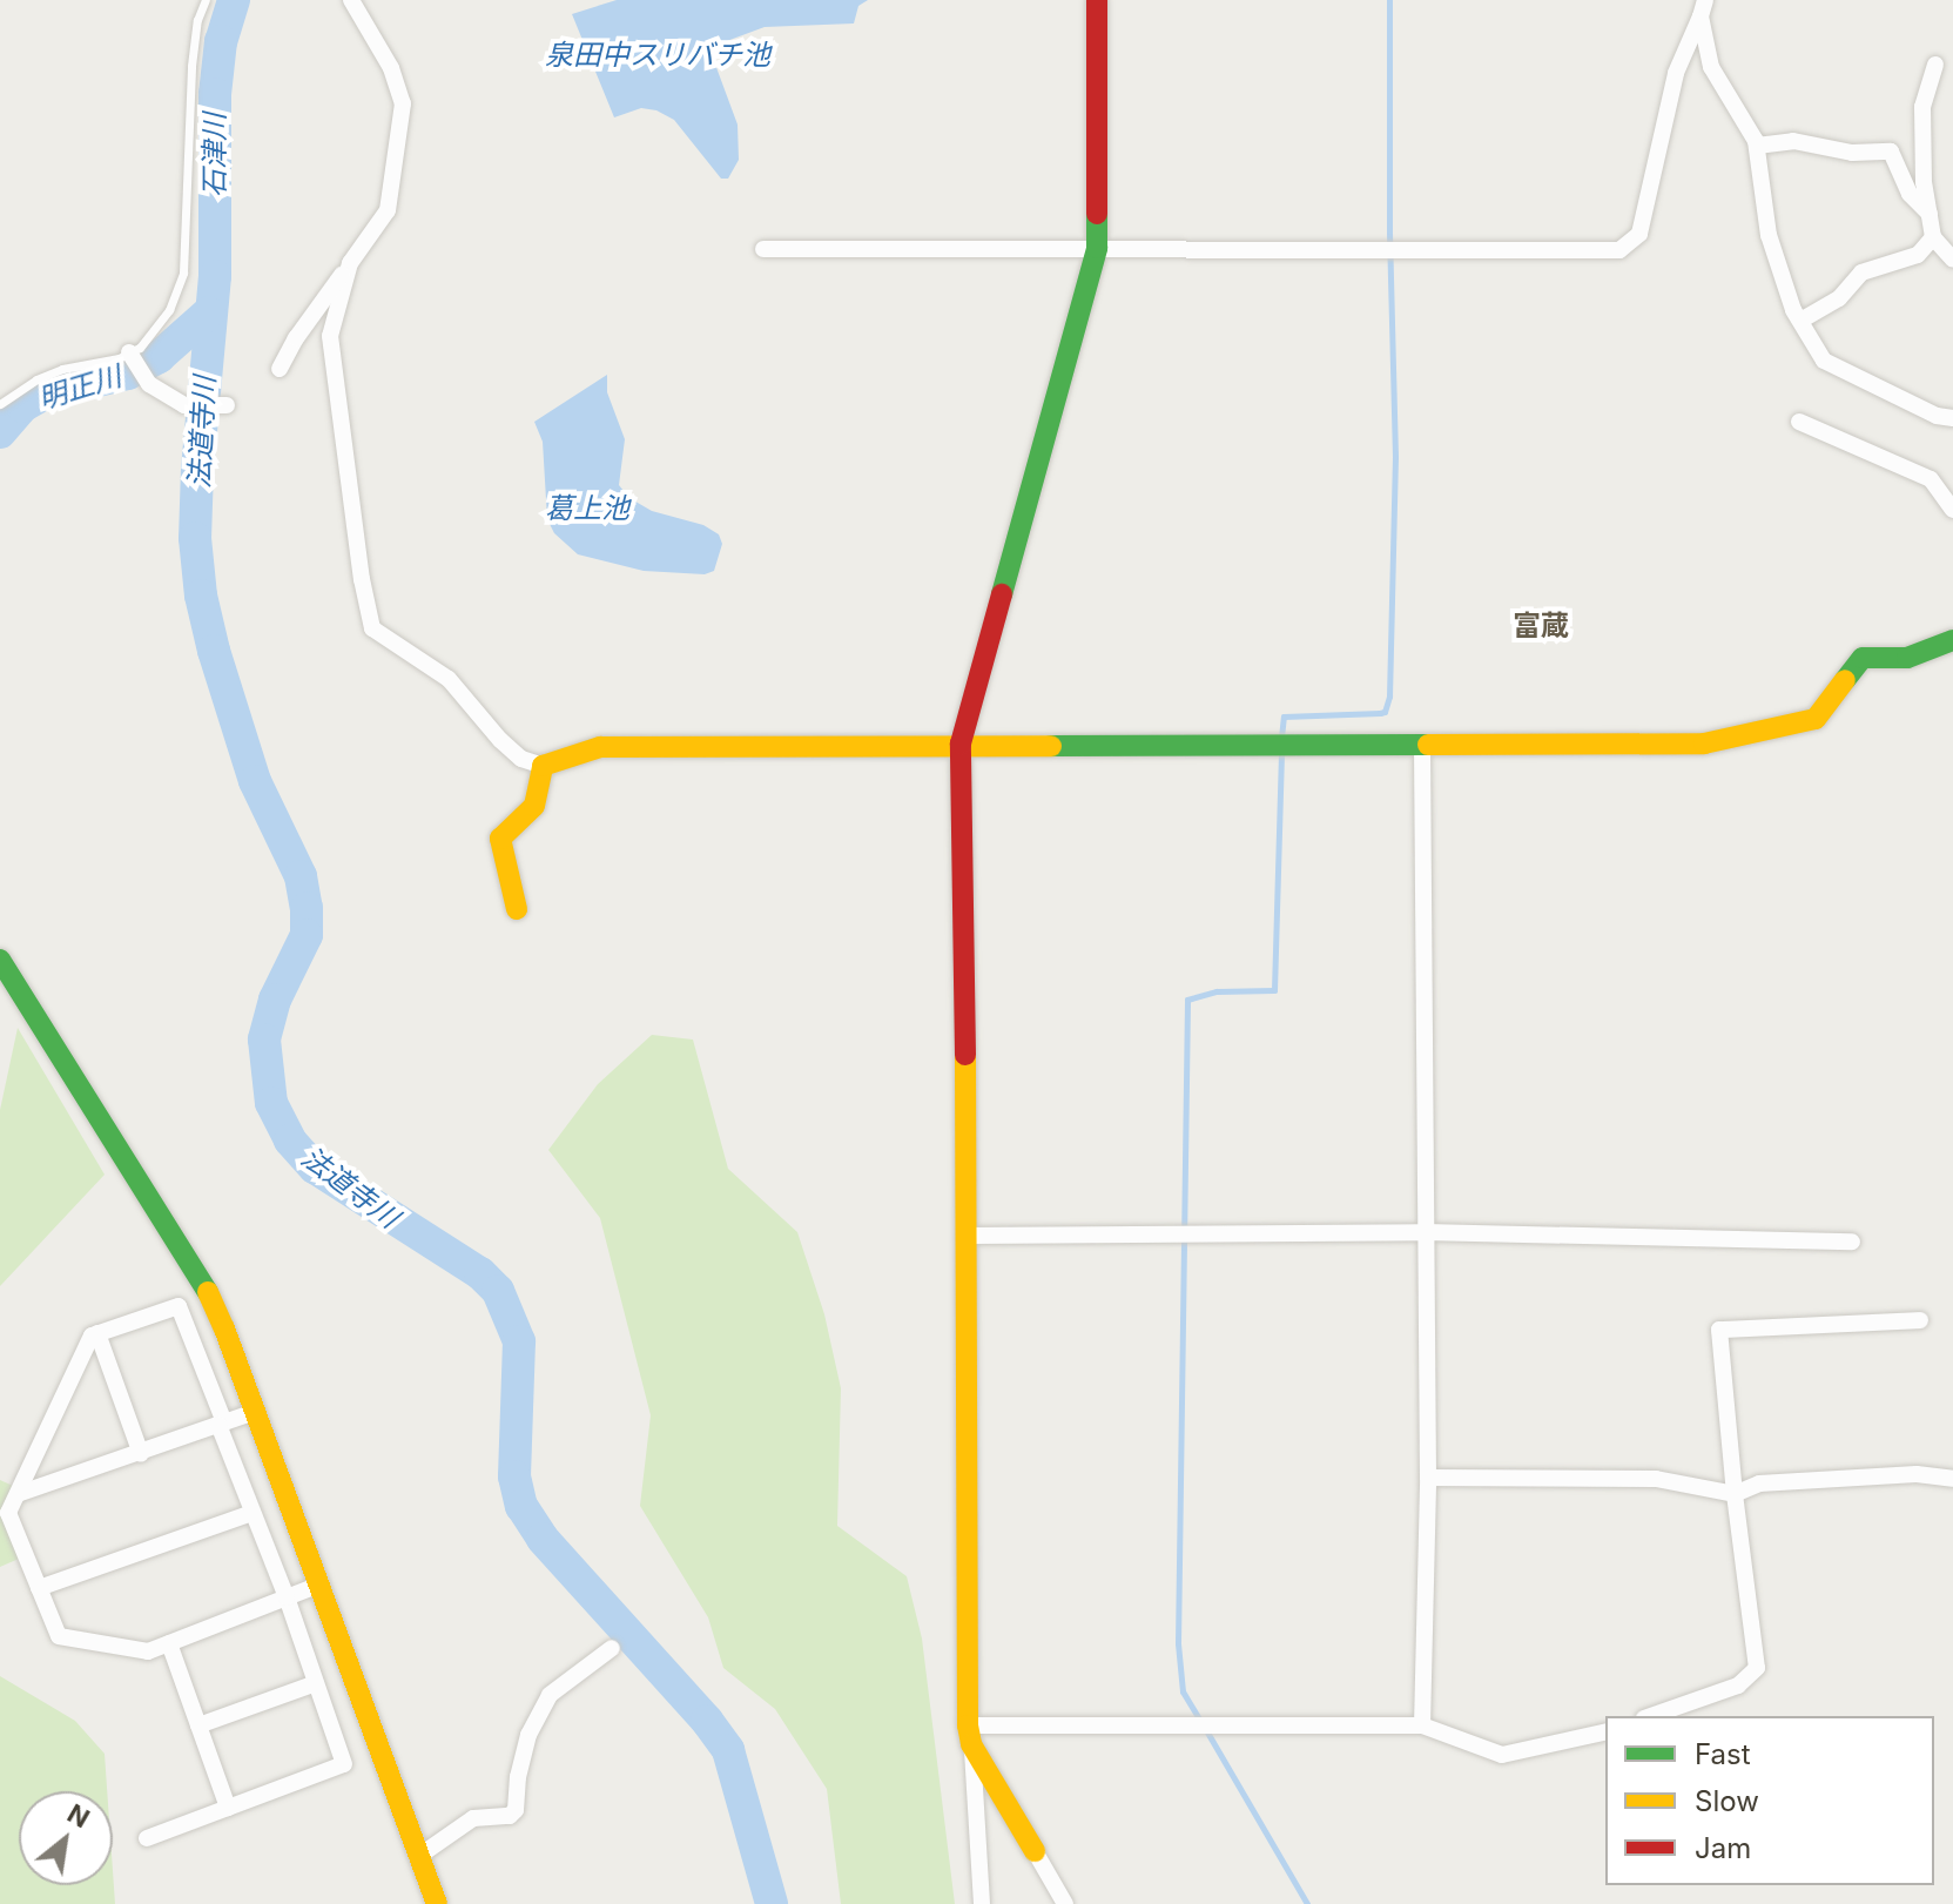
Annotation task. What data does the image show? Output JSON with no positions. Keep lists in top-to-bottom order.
{
  "districts": ["富蔵"],
  "water": [
    "泉田中スリバチ池",
    "石津川",
    "明正川",
    "法道寺川",
    "葛上池"
  ],
  "legend": ["Fast", "Slow", "Jam"],
  "north": "top right"
}
